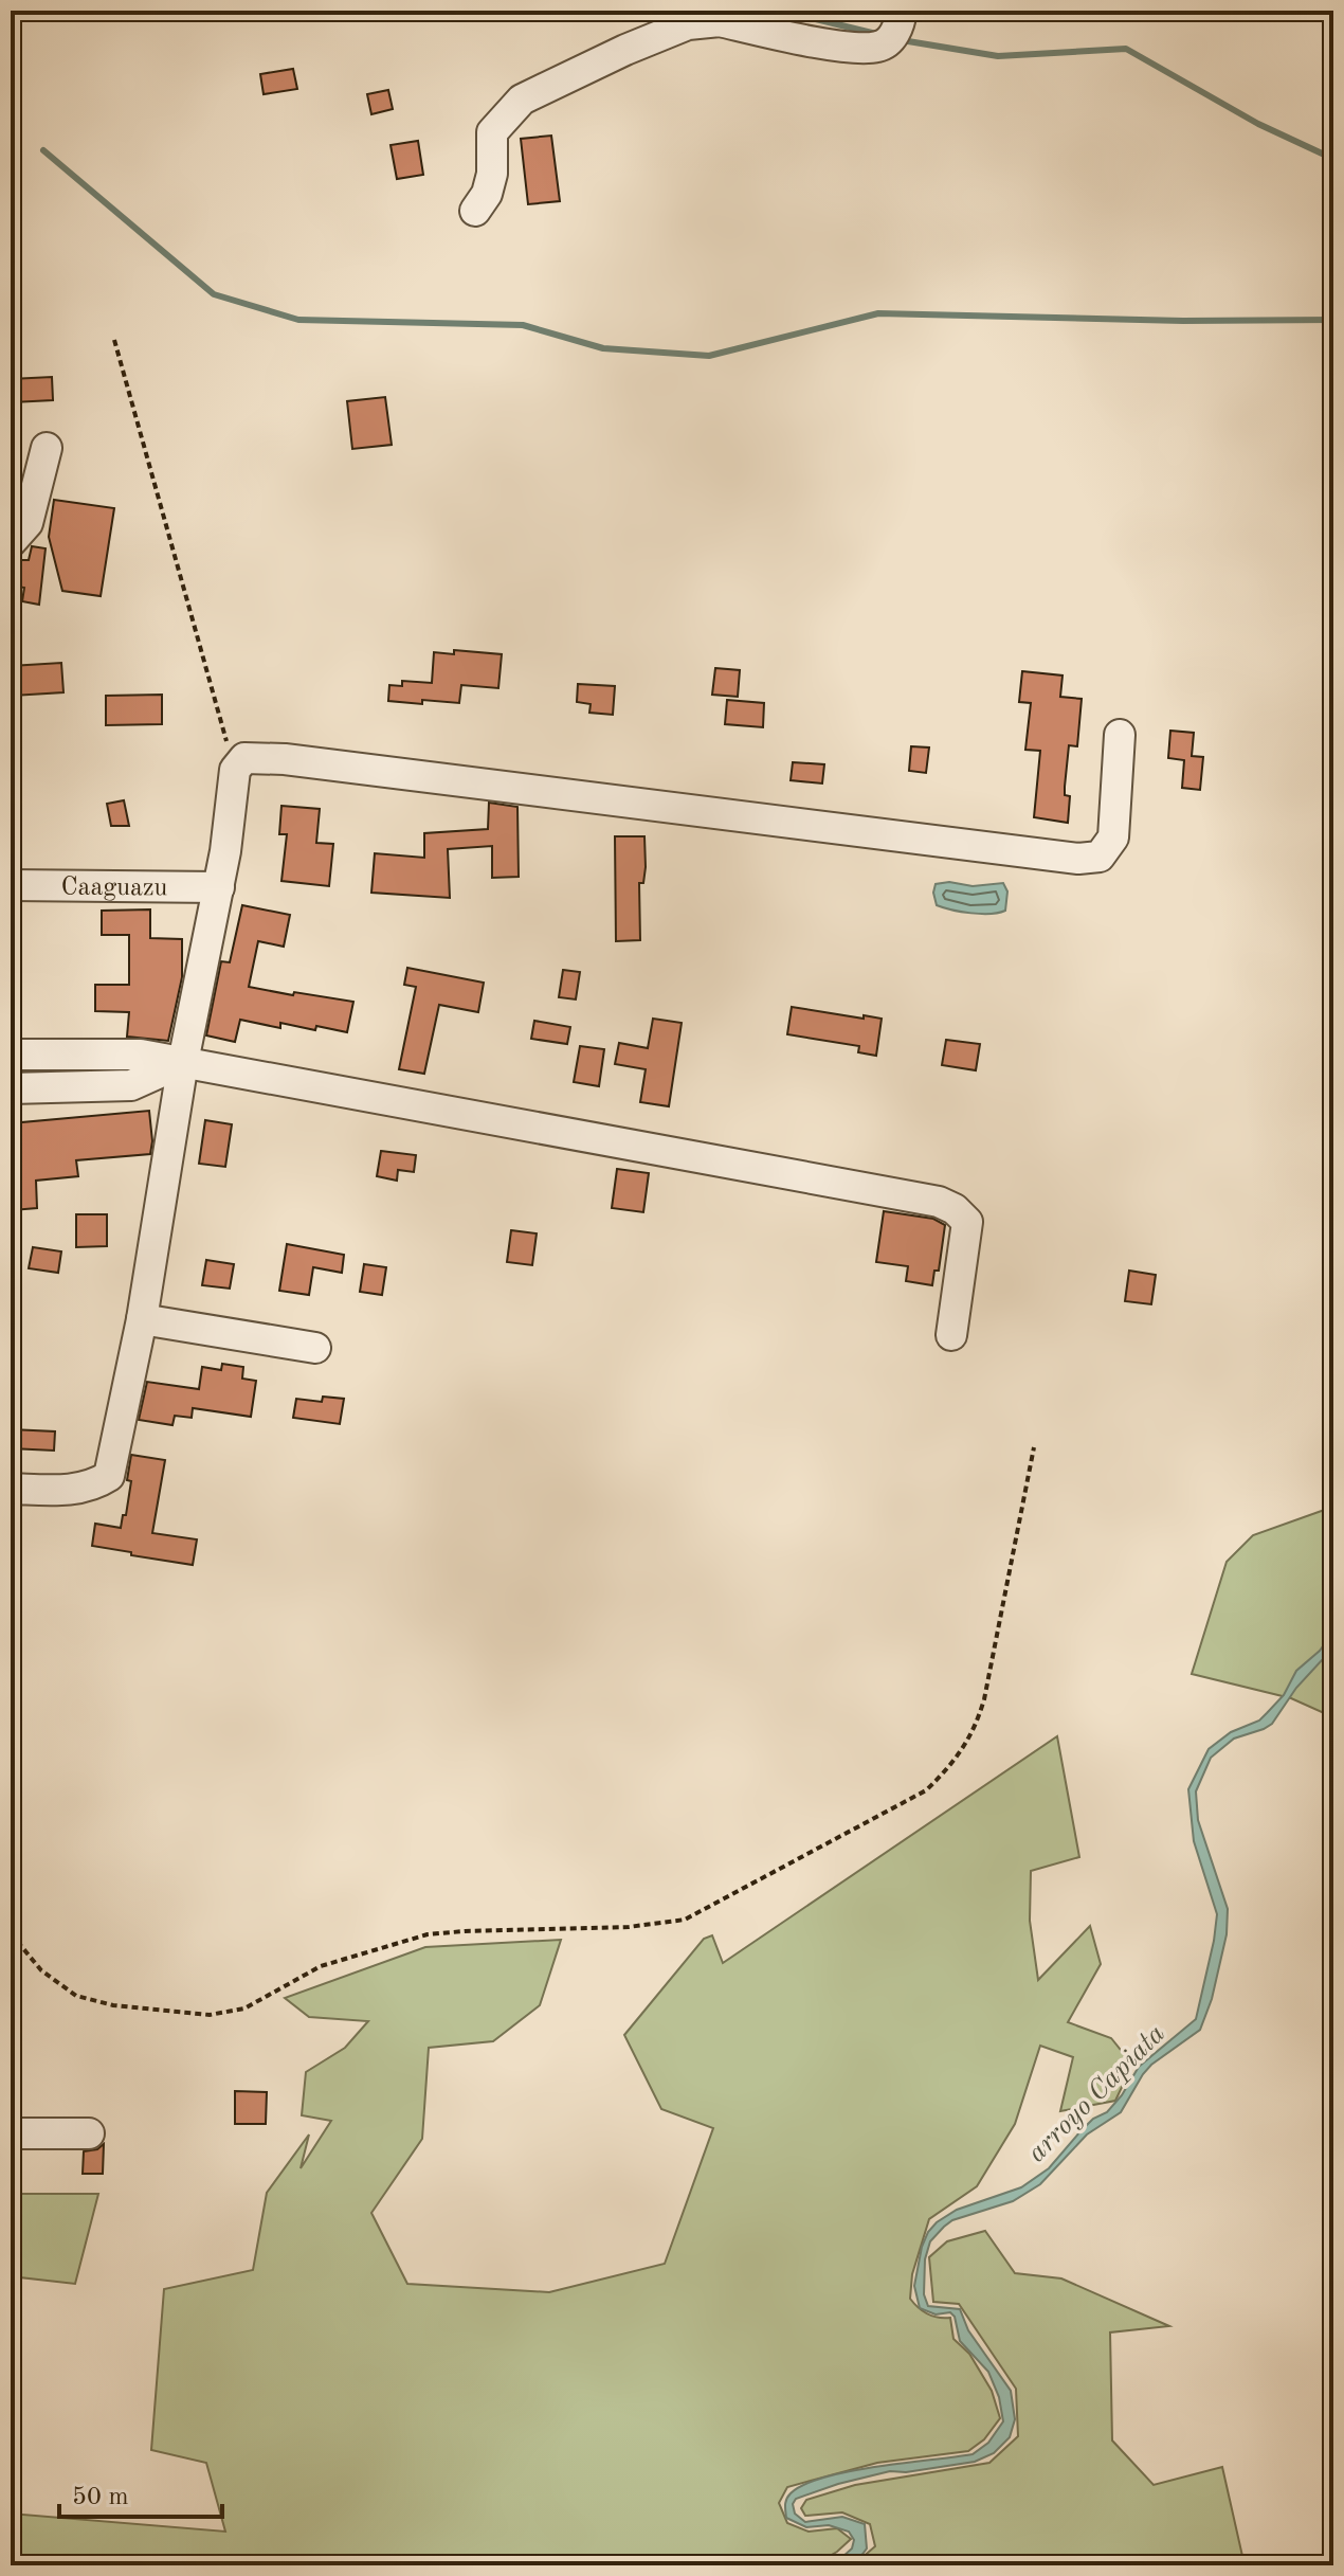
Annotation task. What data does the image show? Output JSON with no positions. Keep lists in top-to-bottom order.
{
  "streets": {
    "street": ["Caaguazu"]
  },
  "water": ["arroyo Capiata"],
  "scale_bar": "50 m"
}
